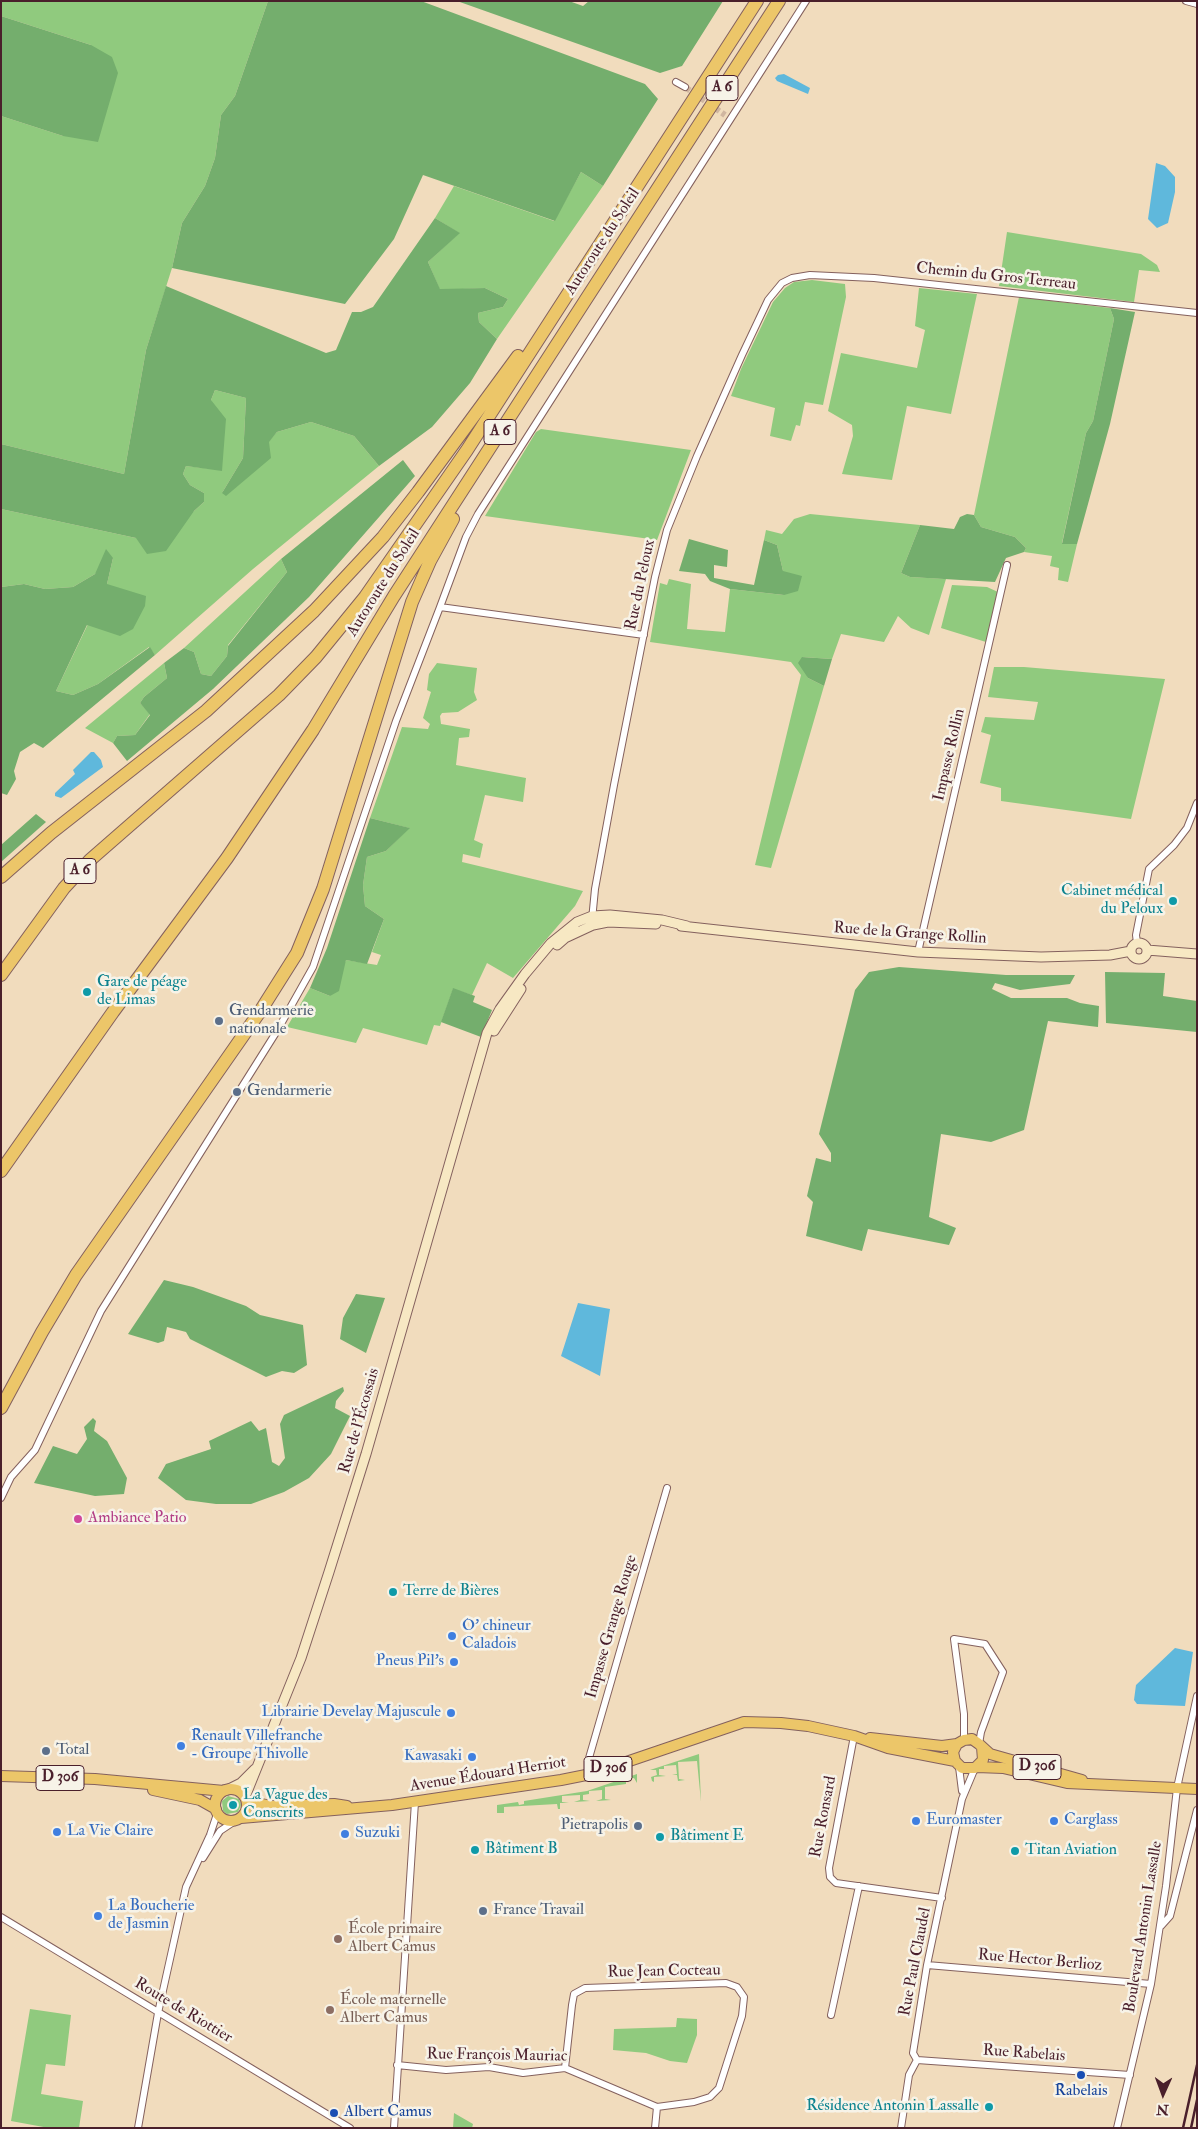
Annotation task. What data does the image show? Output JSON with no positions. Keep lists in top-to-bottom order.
{
  "streets": {
    "highway": ["A 6", "Autoroute du Soleil"],
    "main road": [
      "Rue de la Grange Rollin",
      "Rue de l'Écossais",
      "D 306",
      "Avenue Édouard Herriot"
    ],
    "street": [
      "Chemin du Gros Terreau",
      "Rue du Peloux",
      "Impasse Rollin",
      "Impasse Grange Rouge",
      "Rue Ronsard",
      "Boulevard Antonin Lassalle",
      "Rue Hector Berlioz",
      "Rue Paul Claudel",
      "Rue Jean Cocteau",
      "Route de Riottier",
      "Rue Rabelais",
      "Rue François Mauriac"
    ]
  },
  "crossings": [
    ["Chemin du Gros Terreau", "Rue du Peloux"],
    ["Rue du Peloux", "Rue de la Grange Rollin"],
    ["Rue du Peloux", "Rue de l'Écossais"],
    ["Impasse Rollin", "Rue de la Grange Rollin"],
    ["Rue de la Grange Rollin", "Rue de l'Écossais"],
    ["Rue de l'Écossais", "D 306"],
    ["Rue de l'Écossais", "Avenue Édouard Herriot"],
    ["Impasse Grange Rouge", "Avenue Édouard Herriot"],
    ["D 306", "Avenue Édouard Herriot"],
    ["D 306", "Boulevard Antonin Lassalle"],
    ["D 306", "Rue Paul Claudel"],
    ["Avenue Édouard Herriot", "Rue Ronsard"],
    ["Avenue Édouard Herriot", "Rue Paul Claudel"],
    ["Rue Ronsard", "Rue Paul Claudel"],
    ["Boulevard Antonin Lassalle", "Rue Hector Berlioz"],
    ["Boulevard Antonin Lassalle", "Rue Rabelais"],
    ["Rue Hector Berlioz", "Rue Paul Claudel"],
    ["Rue Paul Claudel", "Rue Rabelais"],
    ["Rue Jean Cocteau", "Rue François Mauriac"]
  ],
  "places": [
    "Cabinet médical du Peloux",
    "Gare de péage de Limas",
    "Gendarmerie nationale",
    "Gendarmerie",
    "Ambiance Patio",
    "Terre de Bières",
    "O' chineur Caladois",
    "Pneus Pil's",
    "Librairie Develay Majuscule",
    "Renault Villefranche - Groupe Thivolle",
    "Total",
    "Kawasaki",
    "La Vague des Conscrits",
    "Euromaster",
    "Carglass",
    "Pietrapolis",
    "La Vie Claire",
    "Suzuki",
    "Bâtiment E",
    "Bâtiment B",
    "Titan Aviation",
    "France Travail",
    "La Boucherie de Jasmin",
    "École primaire Albert Camus",
    "École maternelle Albert Camus",
    "Rabelais",
    "Résidence Antonin Lassalle",
    "Albert Camus"
  ],
  "north": "bottom"
}
